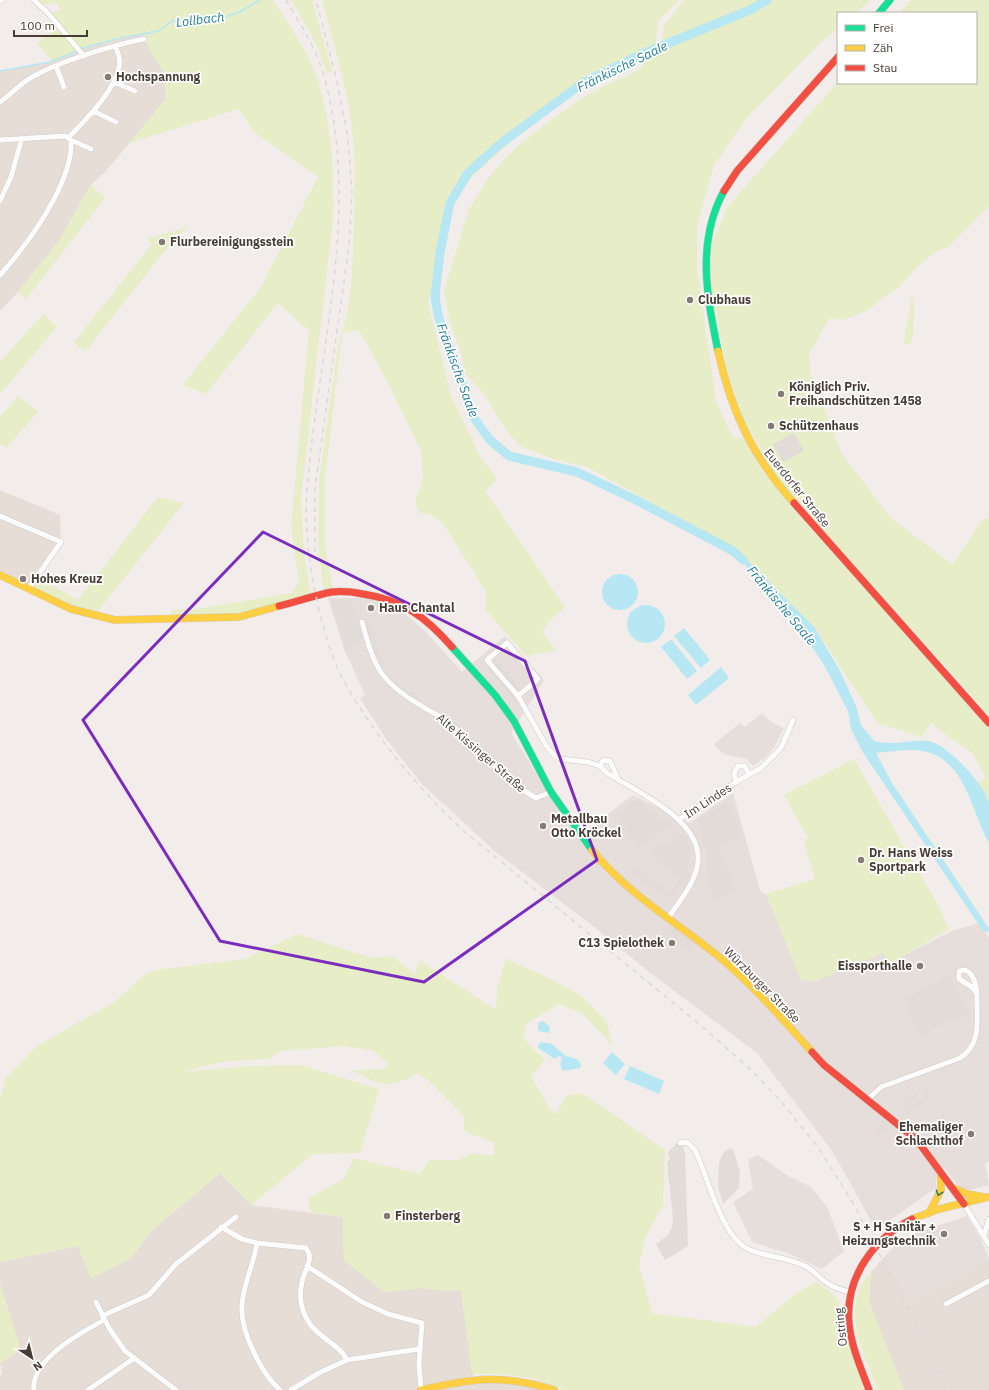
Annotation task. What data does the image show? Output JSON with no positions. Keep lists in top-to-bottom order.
{
  "streets": {
    "main road": ["Euerdorfer Straße", "Würzburger Straße", "Ostring"],
    "street": ["Alte Kissinger Straße", "Im Lindes"]
  },
  "crossings": [
    ["Alte Kissinger Straße", "Würzburger Straße"],
    ["Würzburger Straße", "Ostring"]
  ],
  "water": ["Lollbach", "Fränkische Saale"],
  "places": [
    "Hochspannung",
    "Flurbereinigungsstein",
    "Clubhaus",
    "Königlich Priv. Freihandschützen 1458",
    "Schützenhaus",
    "Hohes Kreuz",
    "Haus Chantal",
    "Metallbau Otto Kröckel",
    "Dr. Hans Weiss Sportpark",
    "C13 Spielothek",
    "Eissporthalle",
    "Ehemaliger Schlachthof",
    "Finsterberg",
    "S + H Sanitär + Heizungstechnik"
  ],
  "legend": ["Frei", "Zäh", "Stau"],
  "scale_bar": "100 m",
  "north": "bottom right"
}
